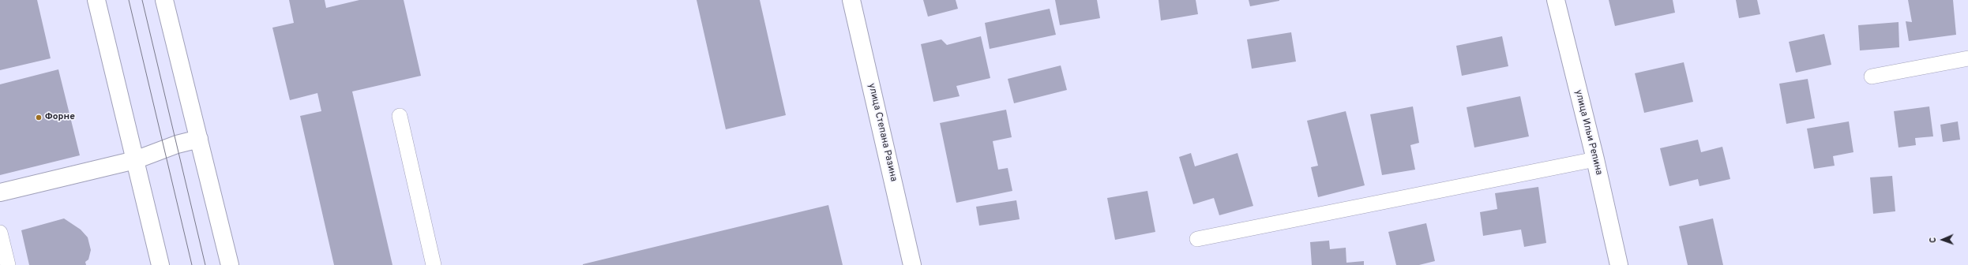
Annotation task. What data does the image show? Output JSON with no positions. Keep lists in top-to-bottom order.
{
  "streets": {
    "street": ["улица Степана Разина", "улица Ильи Репина"]
  },
  "places": ["Форне"],
  "north": "left"
}
